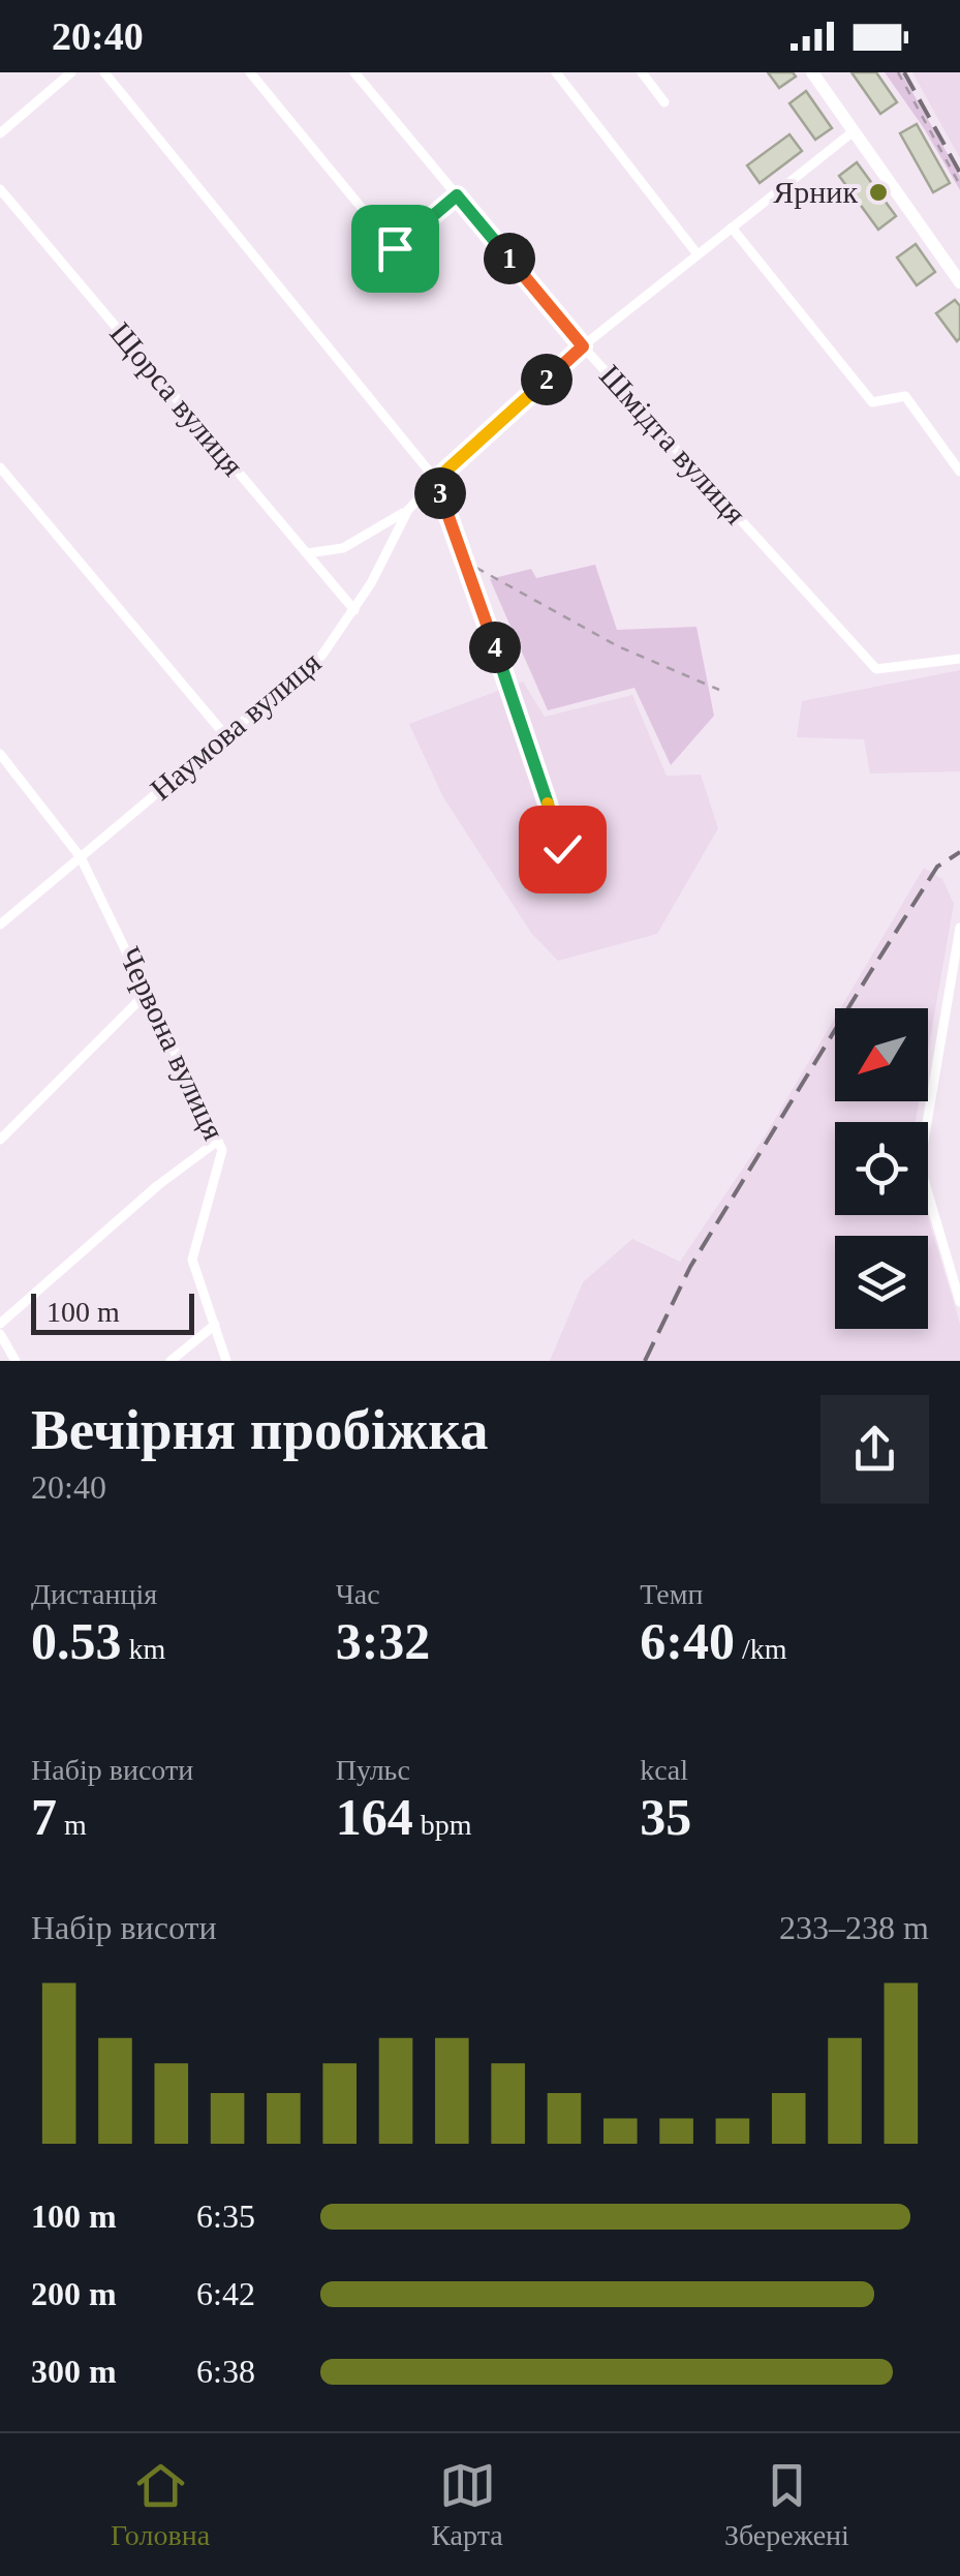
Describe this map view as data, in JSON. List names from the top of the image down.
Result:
{
  "streets": {
    "street": [
      "Щорса вулиця",
      "Шмідта вулиця",
      "Наумова вулиця",
      "Червона вулиця"
    ]
  },
  "crossings": [
    ["Щорса вулиця", "Наумова вулиця"],
    ["Шмідта вулиця", "Наумова вулиця"],
    ["Наумова вулиця", "Червона вулиця"]
  ],
  "places": ["Ярник"],
  "scale_bar": "100 m",
  "north": "bottom left",
  "page": {
    "status": "20:40",
    "pins": [
      "1",
      "2",
      "3",
      "4"
    ],
    "scale": "100 m",
    "heading": ["Вечірня пробіжка", "20:40"],
    "stats": [
      ["Дистанція", "0.53 km"],
      ["Час", "3:32"],
      ["Темп", "6:40 /km"],
      ["Набір висоти", "7 m"],
      ["Пульс", "164 bpm"],
      ["kcal", "35"]
    ],
    "chart": ["Набір висоти", "233–238 m"],
    "list": [
      {
        "name": "100 m",
        "note": "6:35"
      },
      {
        "name": "200 m",
        "note": "6:42"
      },
      {
        "name": "300 m",
        "note": "6:38"
      }
    ],
    "tabs": ["Головна", "Карта", "Збережені"]
  }
}
